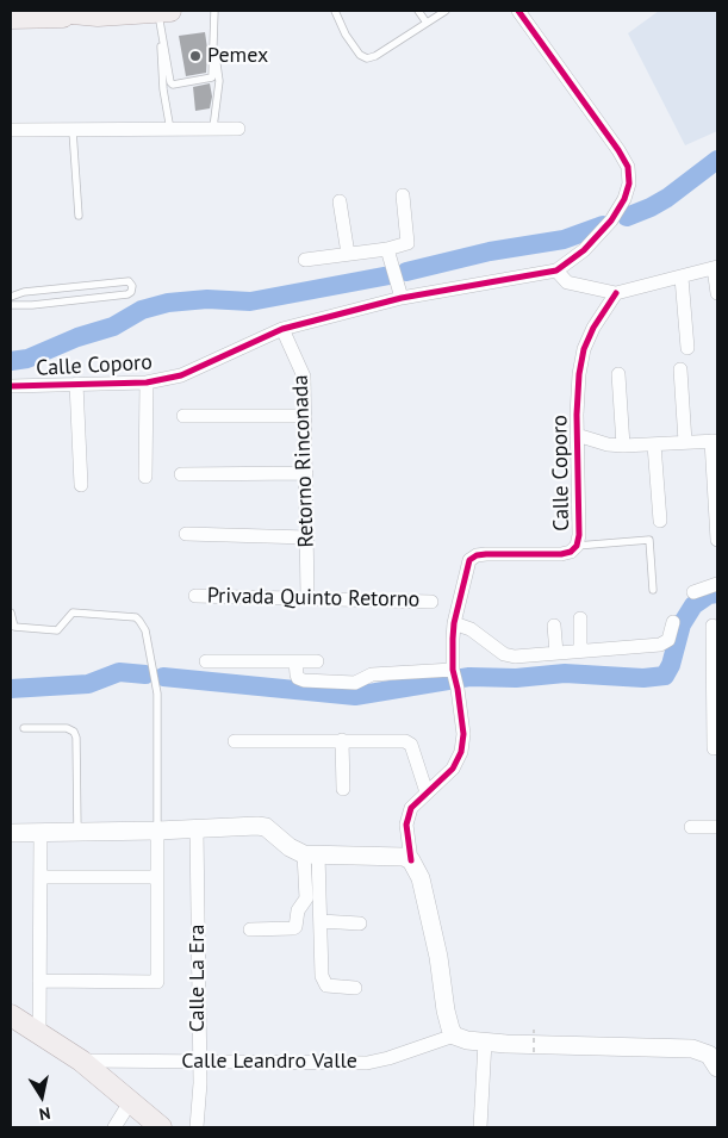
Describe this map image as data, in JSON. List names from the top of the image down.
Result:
{
  "streets": {
    "street": [
      "Calle Coporo",
      "Retorno Rinconada",
      "Privada Quinto Retorno",
      "Calle La Era",
      "Calle Leandro Valle"
    ]
  },
  "crossings": [
    ["Calle Coporo", "Retorno Rinconada"],
    ["Retorno Rinconada", "Privada Quinto Retorno"],
    ["Calle La Era", "Calle Leandro Valle"]
  ],
  "places": ["Pemex"],
  "north": "bottom"
}
